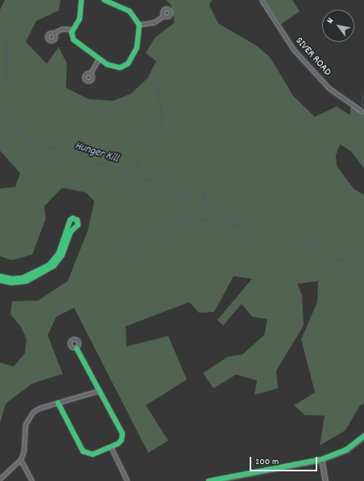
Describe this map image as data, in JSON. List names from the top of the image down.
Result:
{
  "streets": {
    "street": ["SIVER ROAD"]
  },
  "water": ["Hunger Kill"],
  "scale_bar": "200 m",
  "north": "top left"
}
